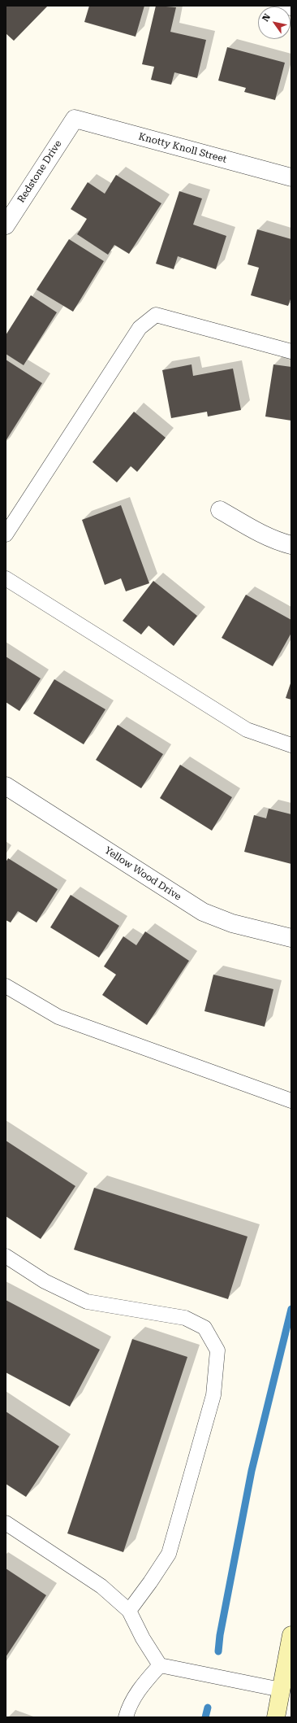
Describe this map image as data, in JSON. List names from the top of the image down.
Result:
{
  "streets": {
    "street": ["Knotty Knoll Street", "Redstone Drive", "Yellow Wood Drive"]
  },
  "crossings": [
    ["Knotty Knoll Street", "Redstone Drive"]
  ],
  "north": "top left"
}
